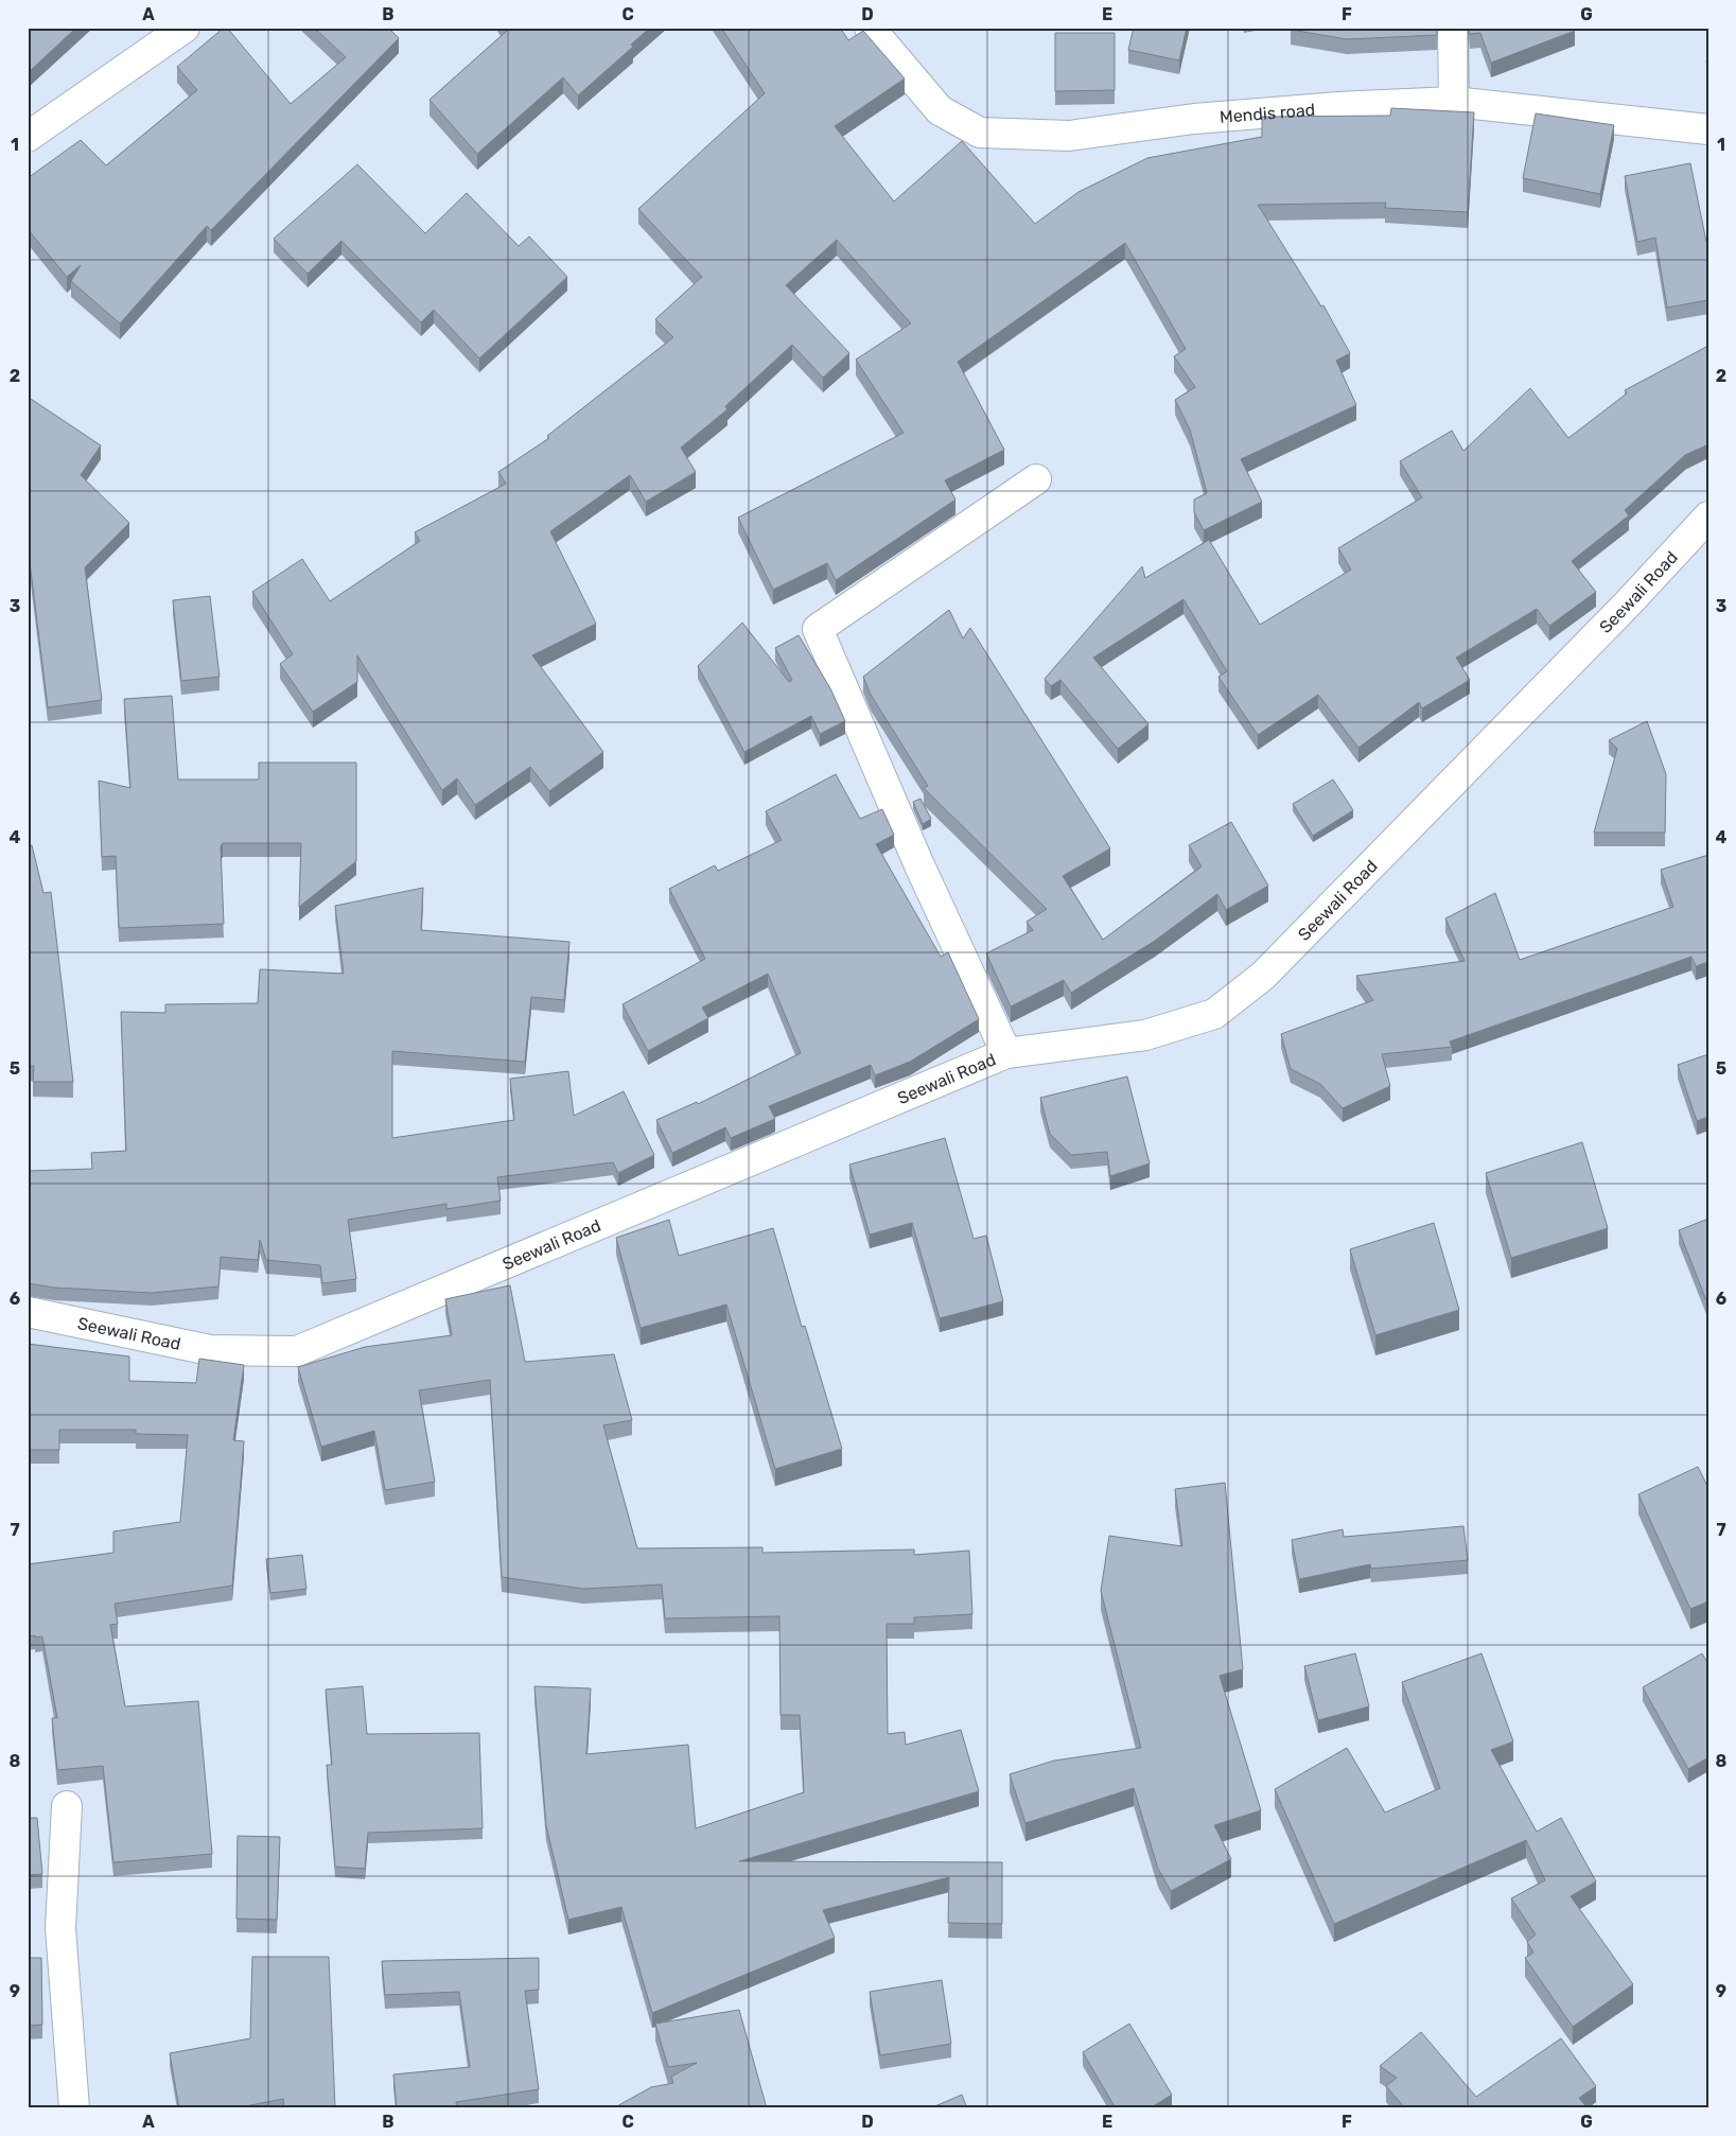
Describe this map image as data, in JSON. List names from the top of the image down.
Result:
{
  "streets": {
    "street": ["Mendis road", "Seewali Road"]
  },
  "grid": {
    "columns": [
      "A",
      "B",
      "C",
      "D",
      "E",
      "F",
      "G"
    ],
    "rows": [
      "1",
      "2",
      "3",
      "4",
      "5",
      "6",
      "7",
      "8",
      "9"
    ]
  }
}
